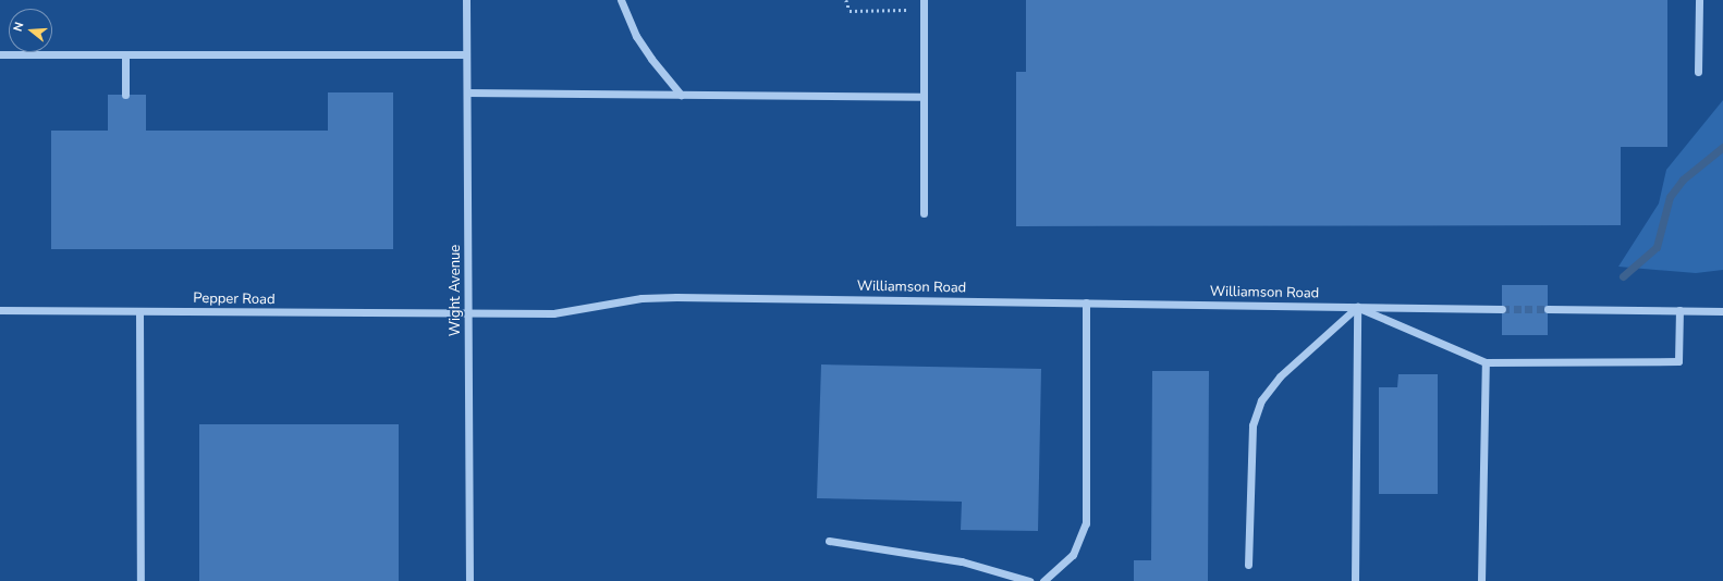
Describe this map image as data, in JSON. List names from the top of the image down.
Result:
{
  "streets": {
    "street": ["Williamson Road", "Wight Avenue", "Pepper Road"]
  },
  "crossings": [
    ["Williamson Road", "Wight Avenue"],
    ["Williamson Road", "Pepper Road"],
    ["Wight Avenue", "Pepper Road"]
  ],
  "north": "left"
}
